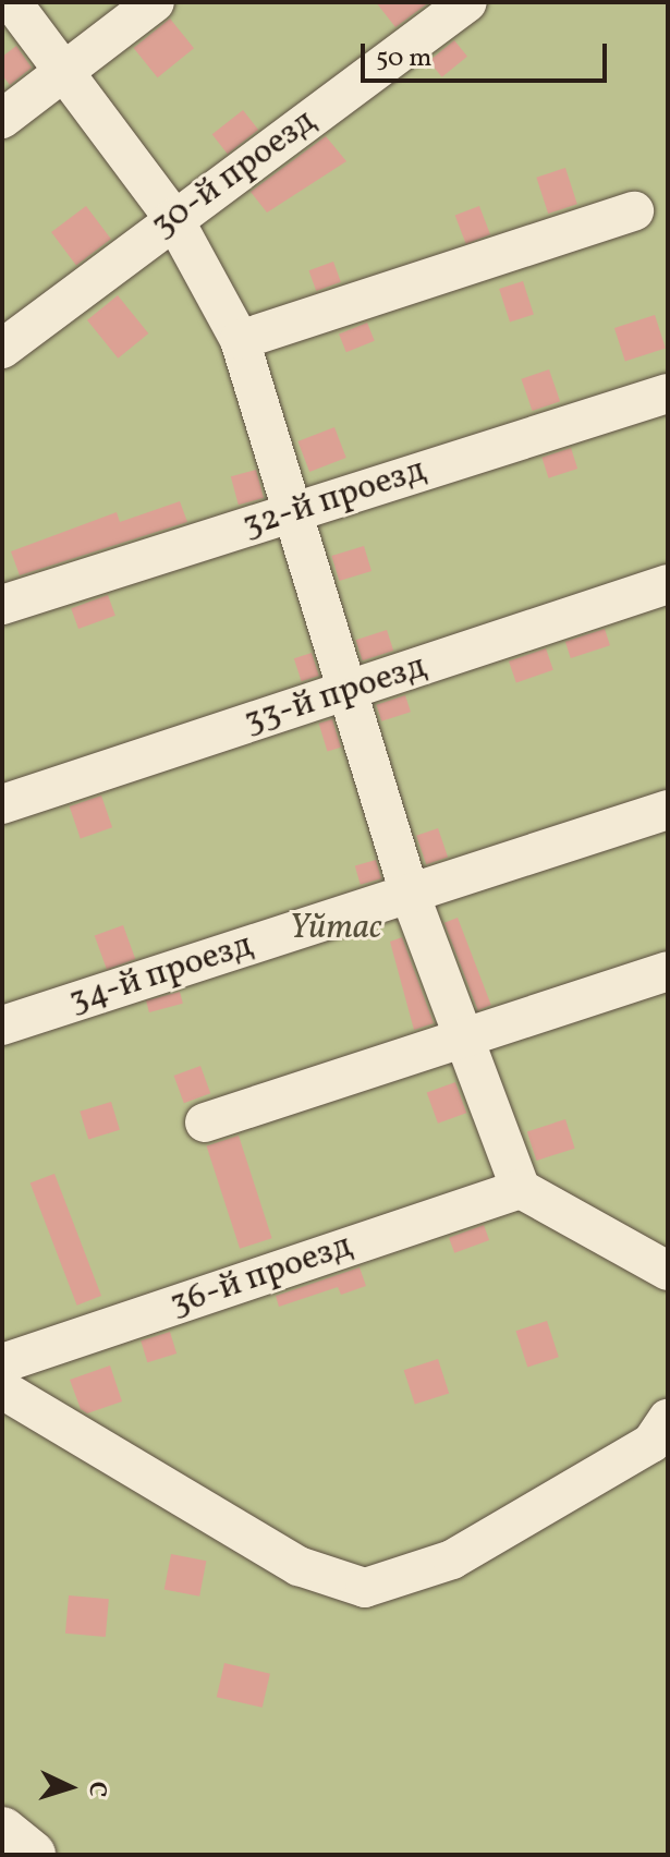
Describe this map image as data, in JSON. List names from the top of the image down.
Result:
{
  "streets": {
    "street": [
      "30-й проезд",
      "32-й проезд",
      "33-й проезд",
      "34-й проезд",
      "36-й проезд"
    ]
  },
  "parks": ["Үйтас"],
  "scale_bar": "50 m",
  "north": "right"
}
